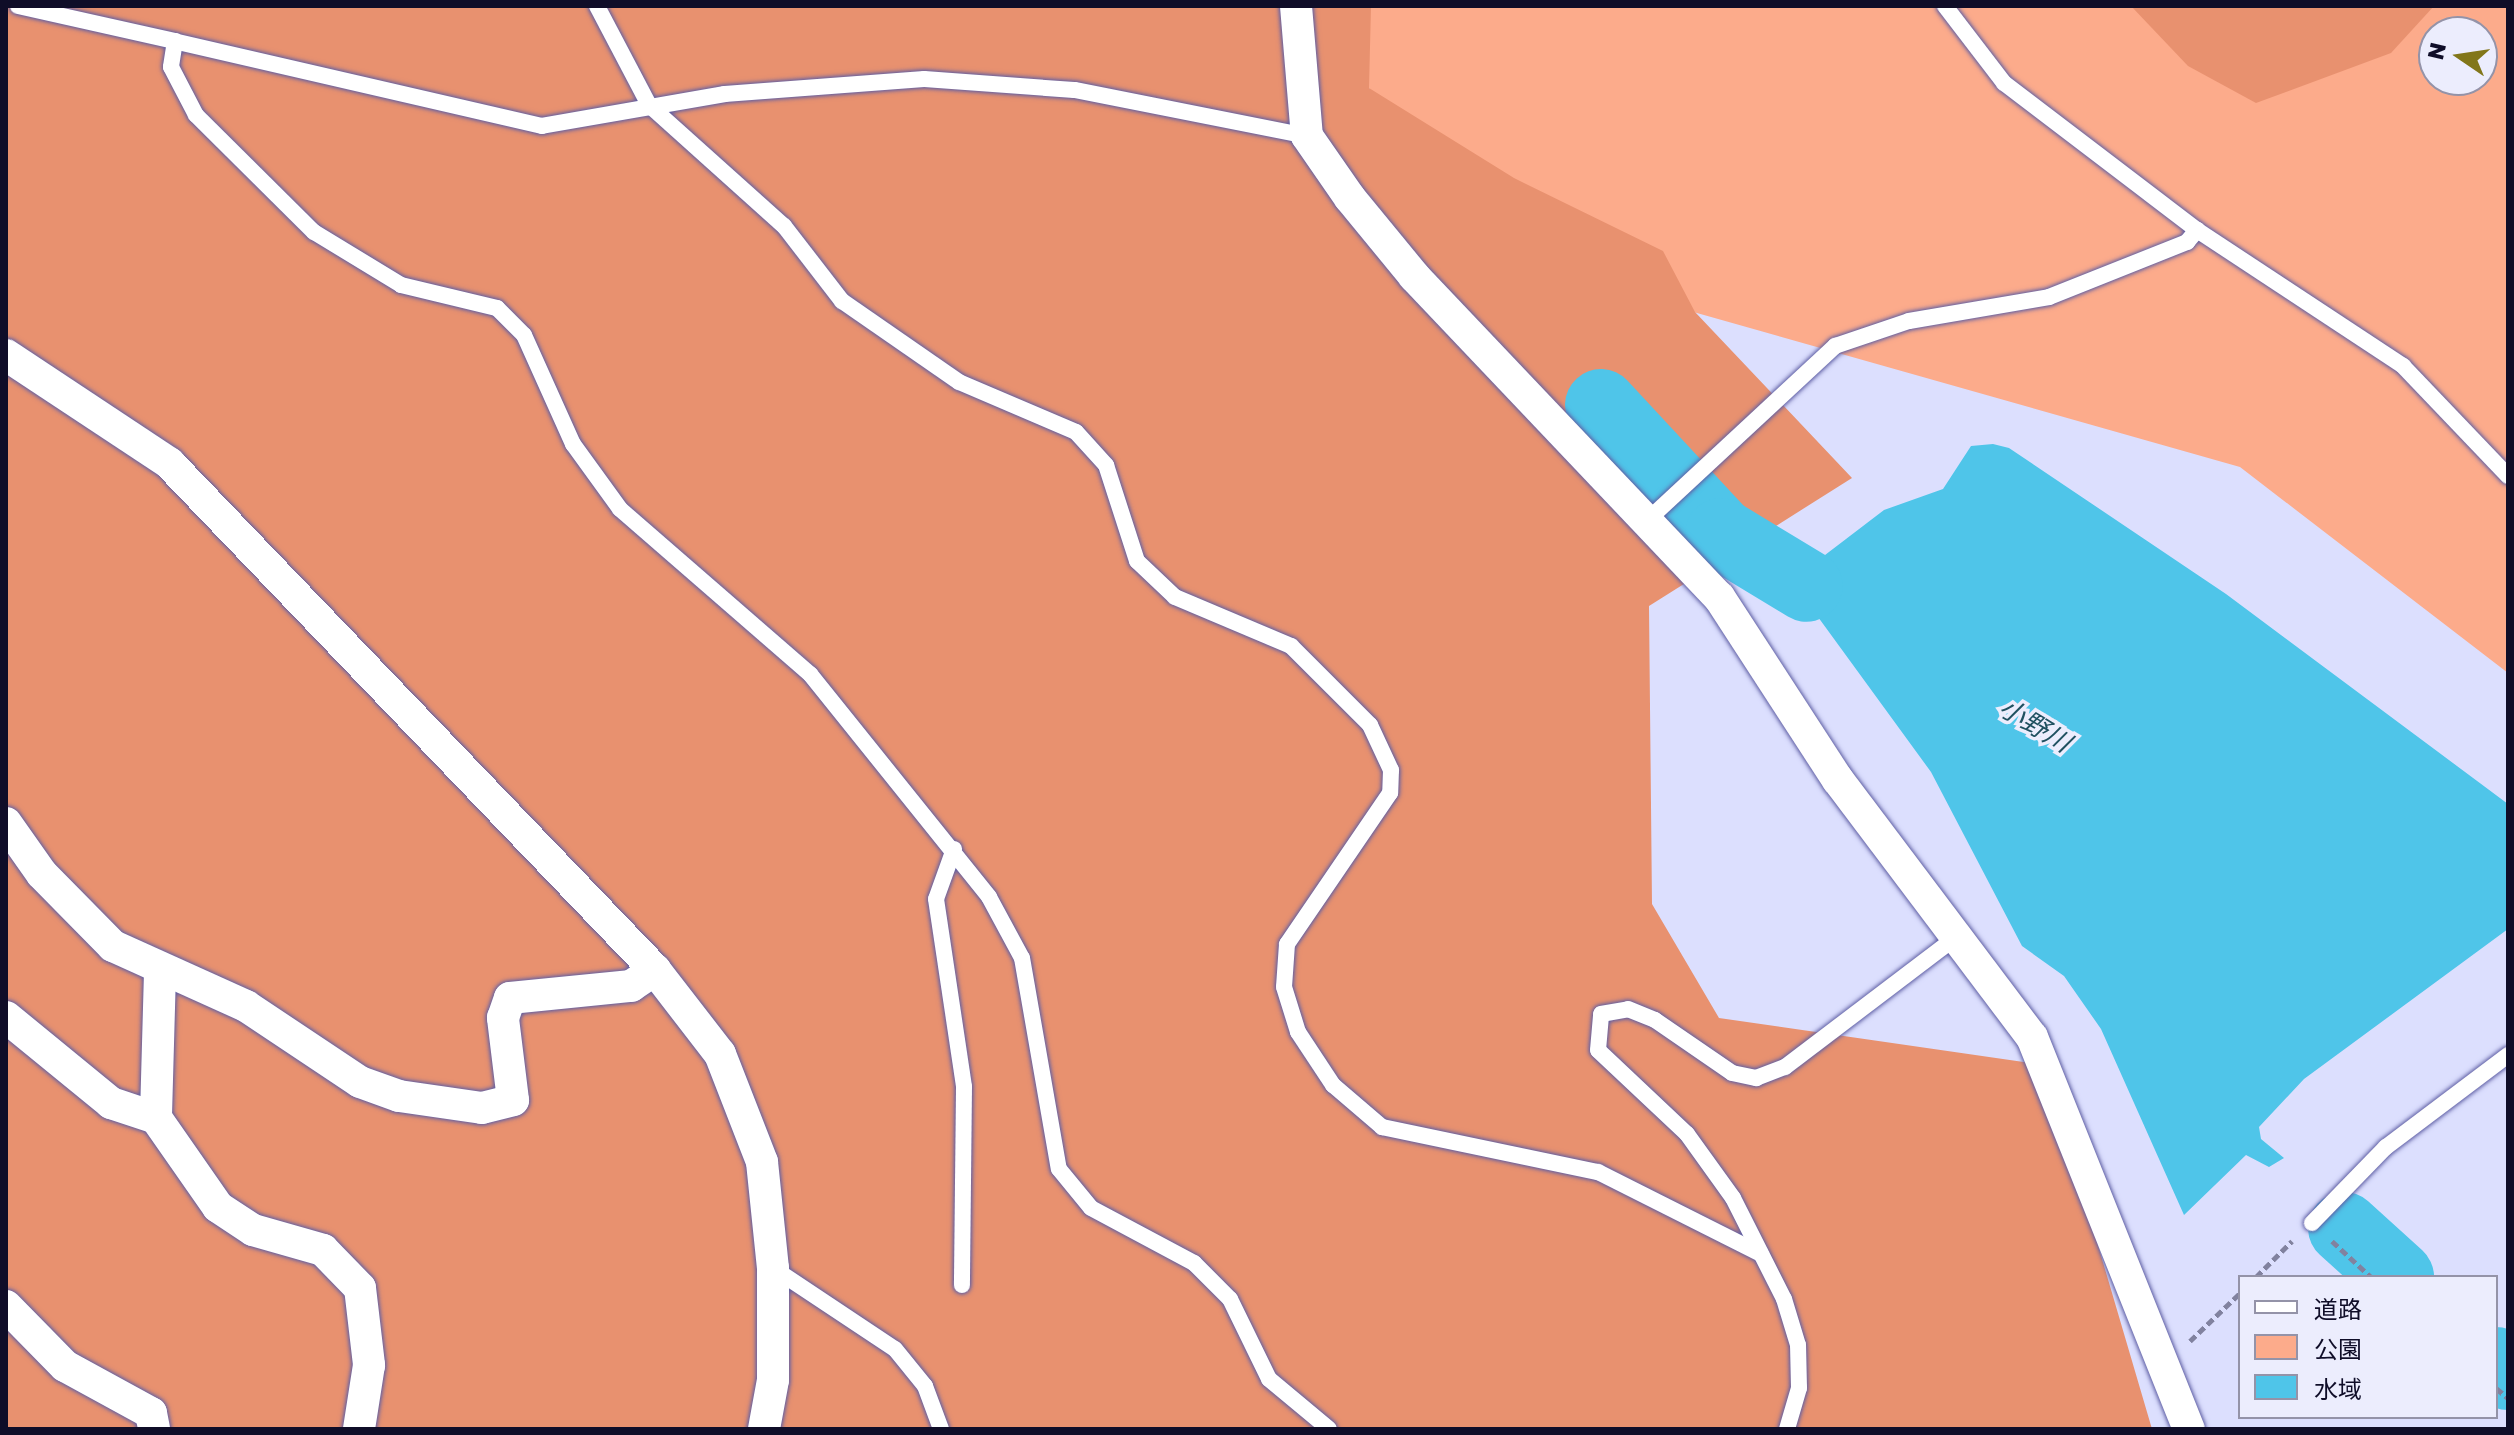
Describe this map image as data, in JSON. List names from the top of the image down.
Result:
{
  "water": ["小野川"],
  "legend": ["道路", "公園", "水域"],
  "north": "left"
}
